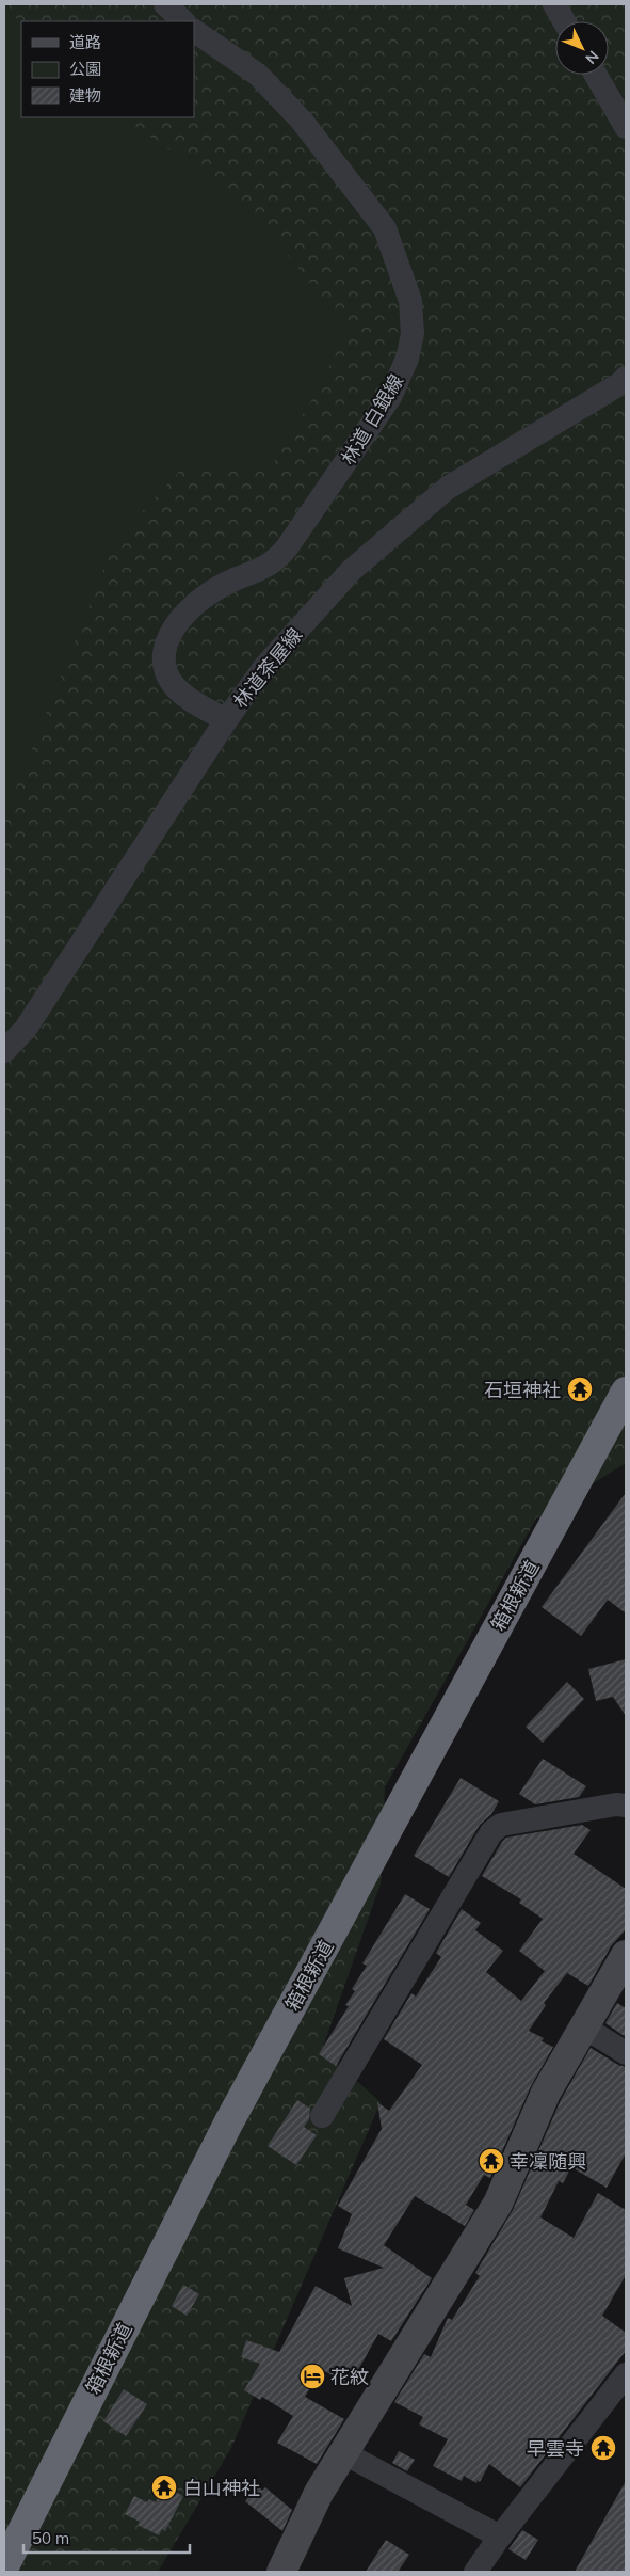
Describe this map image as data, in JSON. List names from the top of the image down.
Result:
{
  "streets": {
    "highway": ["箱根新道"],
    "street": ["林道 白銀線", "林道茶屋線"]
  },
  "crossings": [
    ["林道 白銀線", "林道茶屋線"]
  ],
  "places": {
    "temple": [
      "石垣神社",
      "幸凜随興",
      "早雲寺",
      "白山神社"
    ],
    "hotel": ["花紋"]
  },
  "legend": ["道路", "公園", "建物"],
  "scale_bar": "50 m",
  "north": "bottom right"
}
